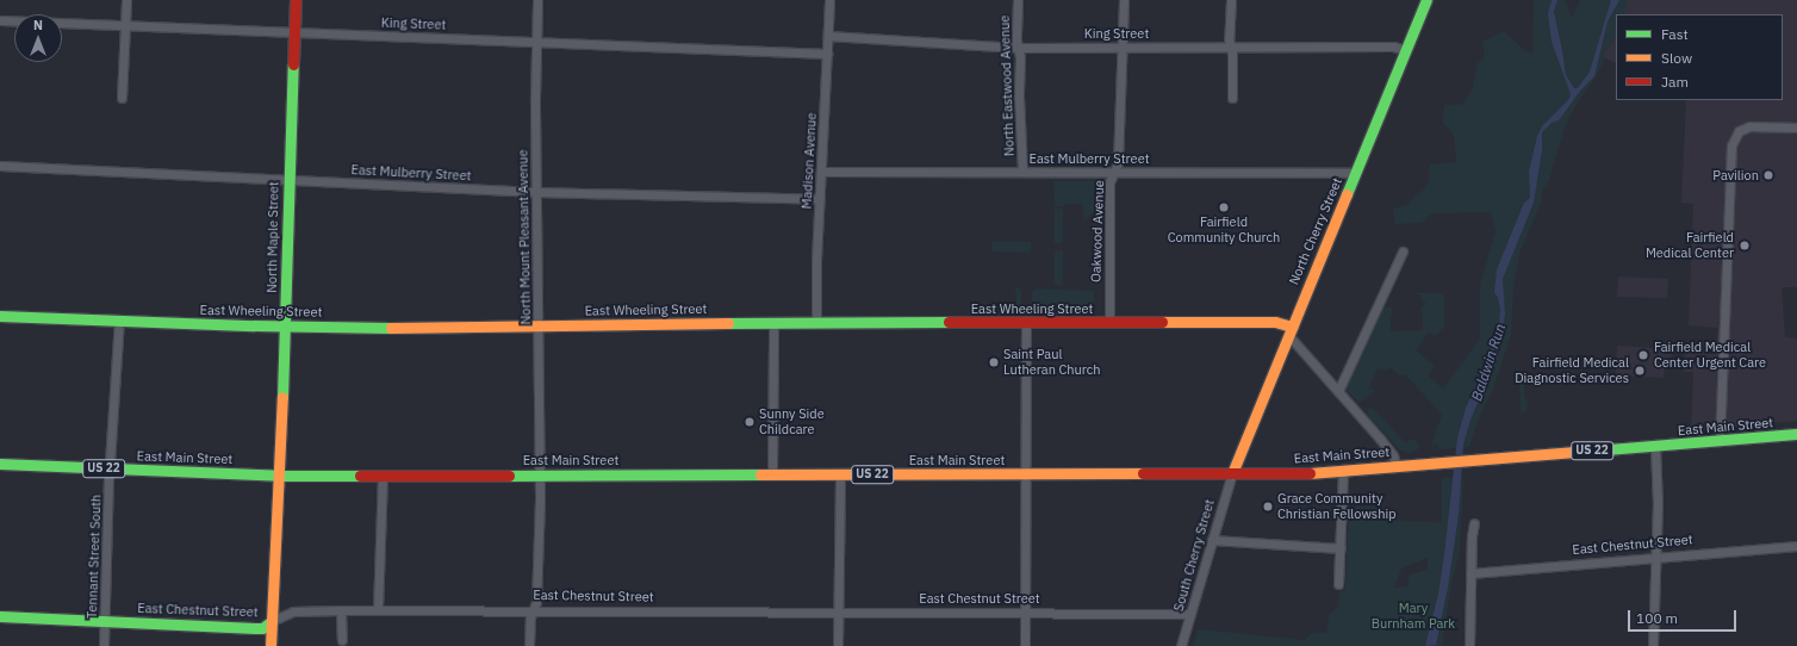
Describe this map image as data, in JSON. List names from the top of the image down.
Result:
{
  "streets": {
    "main road": [
      "North Cherry Street",
      "North Maple Street",
      "East Wheeling Street",
      "East Main Street",
      "US 22",
      "East Chestnut Street"
    ],
    "street": [
      "King Street",
      "North Eastwood Avenue",
      "East Mulberry Street",
      "Madison Avenue",
      "Oakwood Avenue",
      "North Mount Pleasant Avenue",
      "South Cherry Street",
      "Tennant Street South"
    ]
  },
  "crossings": [
    ["King Street", "North Eastwood Avenue"],
    ["King Street", "Madison Avenue"],
    ["King Street", "Oakwood Avenue"],
    ["King Street", "North Cherry Street"],
    ["King Street", "North Maple Street"],
    ["King Street", "North Mount Pleasant Avenue"],
    ["North Eastwood Avenue", "East Mulberry Street"],
    ["East Mulberry Street", "Madison Avenue"],
    ["East Mulberry Street", "Oakwood Avenue"],
    ["East Mulberry Street", "North Cherry Street"],
    ["East Mulberry Street", "North Maple Street"],
    ["East Mulberry Street", "North Mount Pleasant Avenue"],
    ["Madison Avenue", "East Wheeling Street"],
    ["Oakwood Avenue", "East Wheeling Street"],
    ["North Cherry Street", "East Wheeling Street"],
    ["North Cherry Street", "East Main Street"],
    ["North Cherry Street", "South Cherry Street"],
    ["North Maple Street", "East Wheeling Street"],
    ["North Maple Street", "East Main Street"],
    ["North Maple Street", "East Chestnut Street"],
    ["North Mount Pleasant Avenue", "East Wheeling Street"],
    ["North Mount Pleasant Avenue", "East Main Street"],
    ["North Mount Pleasant Avenue", "East Chestnut Street"],
    ["East Wheeling Street", "Tennant Street South"],
    ["East Main Street", "South Cherry Street"],
    ["East Main Street", "Tennant Street South"],
    ["East Chestnut Street", "South Cherry Street"],
    ["East Chestnut Street", "Tennant Street South"]
  ],
  "water": ["Baldwin Run"],
  "parks": ["Mary Burnham Park"],
  "places": [
    "Pavilion",
    "Fairfield Community Church",
    "Fairfield Medical Center",
    "Fairfield Medical Center Urgent Care",
    "Saint Paul Lutheran Church",
    "Fairfield Medical Diagnostic Services",
    "Sunny Side Childcare",
    "Grace Community Christian Fellowship"
  ],
  "legend": ["Fast", "Slow", "Jam"],
  "scale_bar": "100 m",
  "north": "top"
}
